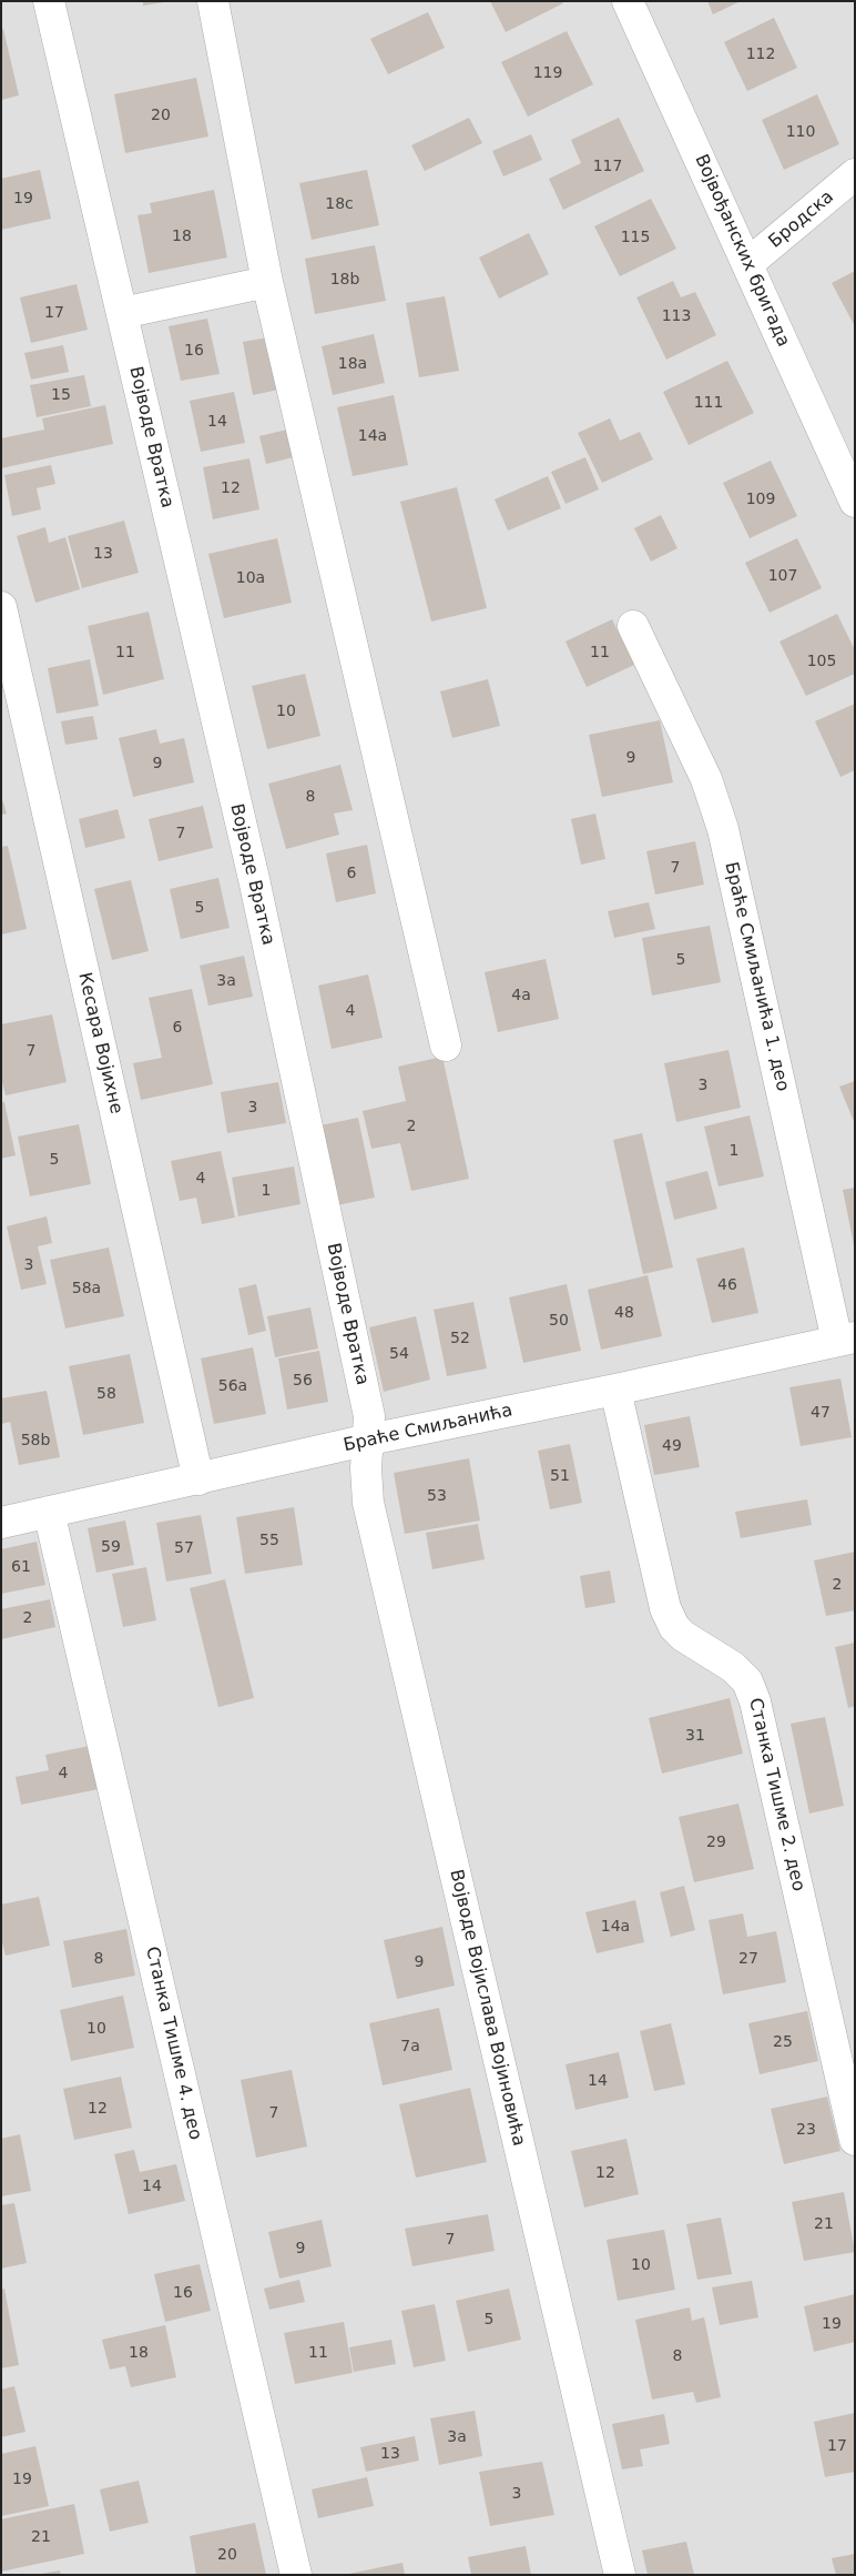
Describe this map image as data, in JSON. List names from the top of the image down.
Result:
{
  "streets": {
    "street": [
      "Бродска",
      "Војвођанских бригада",
      "Војводе Вратка",
      "Браће Смиљанића 1. део",
      "Кесара Војихне",
      "Браће Смиљанића",
      "Станка Тишме 2. део",
      "Војводе Војислава Војиновића",
      "Станка Тишме 4. део"
    ]
  },
  "crossings": [
    ["Бродска", "Војвођанских бригада"],
    ["Војводе Вратка", "Браће Смиљанића"],
    ["Војводе Вратка", "Војводе Војислава Војиновића"],
    ["Браће Смиљанића 1. део", "Браће Смиљанића"],
    ["Кесара Војихне", "Браће Смиљанића"],
    ["Браће Смиљанића", "Станка Тишме 2. део"],
    ["Браће Смиљанића", "Војводе Војислава Војиновића"],
    ["Браће Смиљанића", "Станка Тишме 4. део"]
  ],
  "house_numbers": [
    "112",
    "119",
    "20",
    "110",
    "117",
    "19",
    "18c",
    "18",
    "115",
    "18b",
    "17",
    "113",
    "16",
    "18a",
    "15",
    "111",
    "14",
    "14a",
    "12",
    "109",
    "13",
    "107",
    "10a",
    "11",
    "11",
    "105",
    "10",
    "9",
    "9",
    "8",
    "7",
    "7",
    "6",
    "5",
    "5",
    "3a",
    "4a",
    "4",
    "6",
    "7",
    "3",
    "3",
    "2",
    "1",
    "5",
    "4",
    "1",
    "3",
    "46",
    "58a",
    "48",
    "50",
    "52",
    "54",
    "56",
    "56a",
    "58",
    "47",
    "58b",
    "49",
    "51",
    "53",
    "55",
    "59",
    "57",
    "61",
    "2",
    "2",
    "31",
    "4",
    "29",
    "14a",
    "8",
    "27",
    "9",
    "10",
    "25",
    "7a",
    "14",
    "12",
    "7",
    "23",
    "12",
    "14",
    "21",
    "7",
    "9",
    "10",
    "16",
    "5",
    "19",
    "18",
    "11",
    "8",
    "3a",
    "17",
    "13",
    "19",
    "3",
    "21",
    "20"
  ]
}
